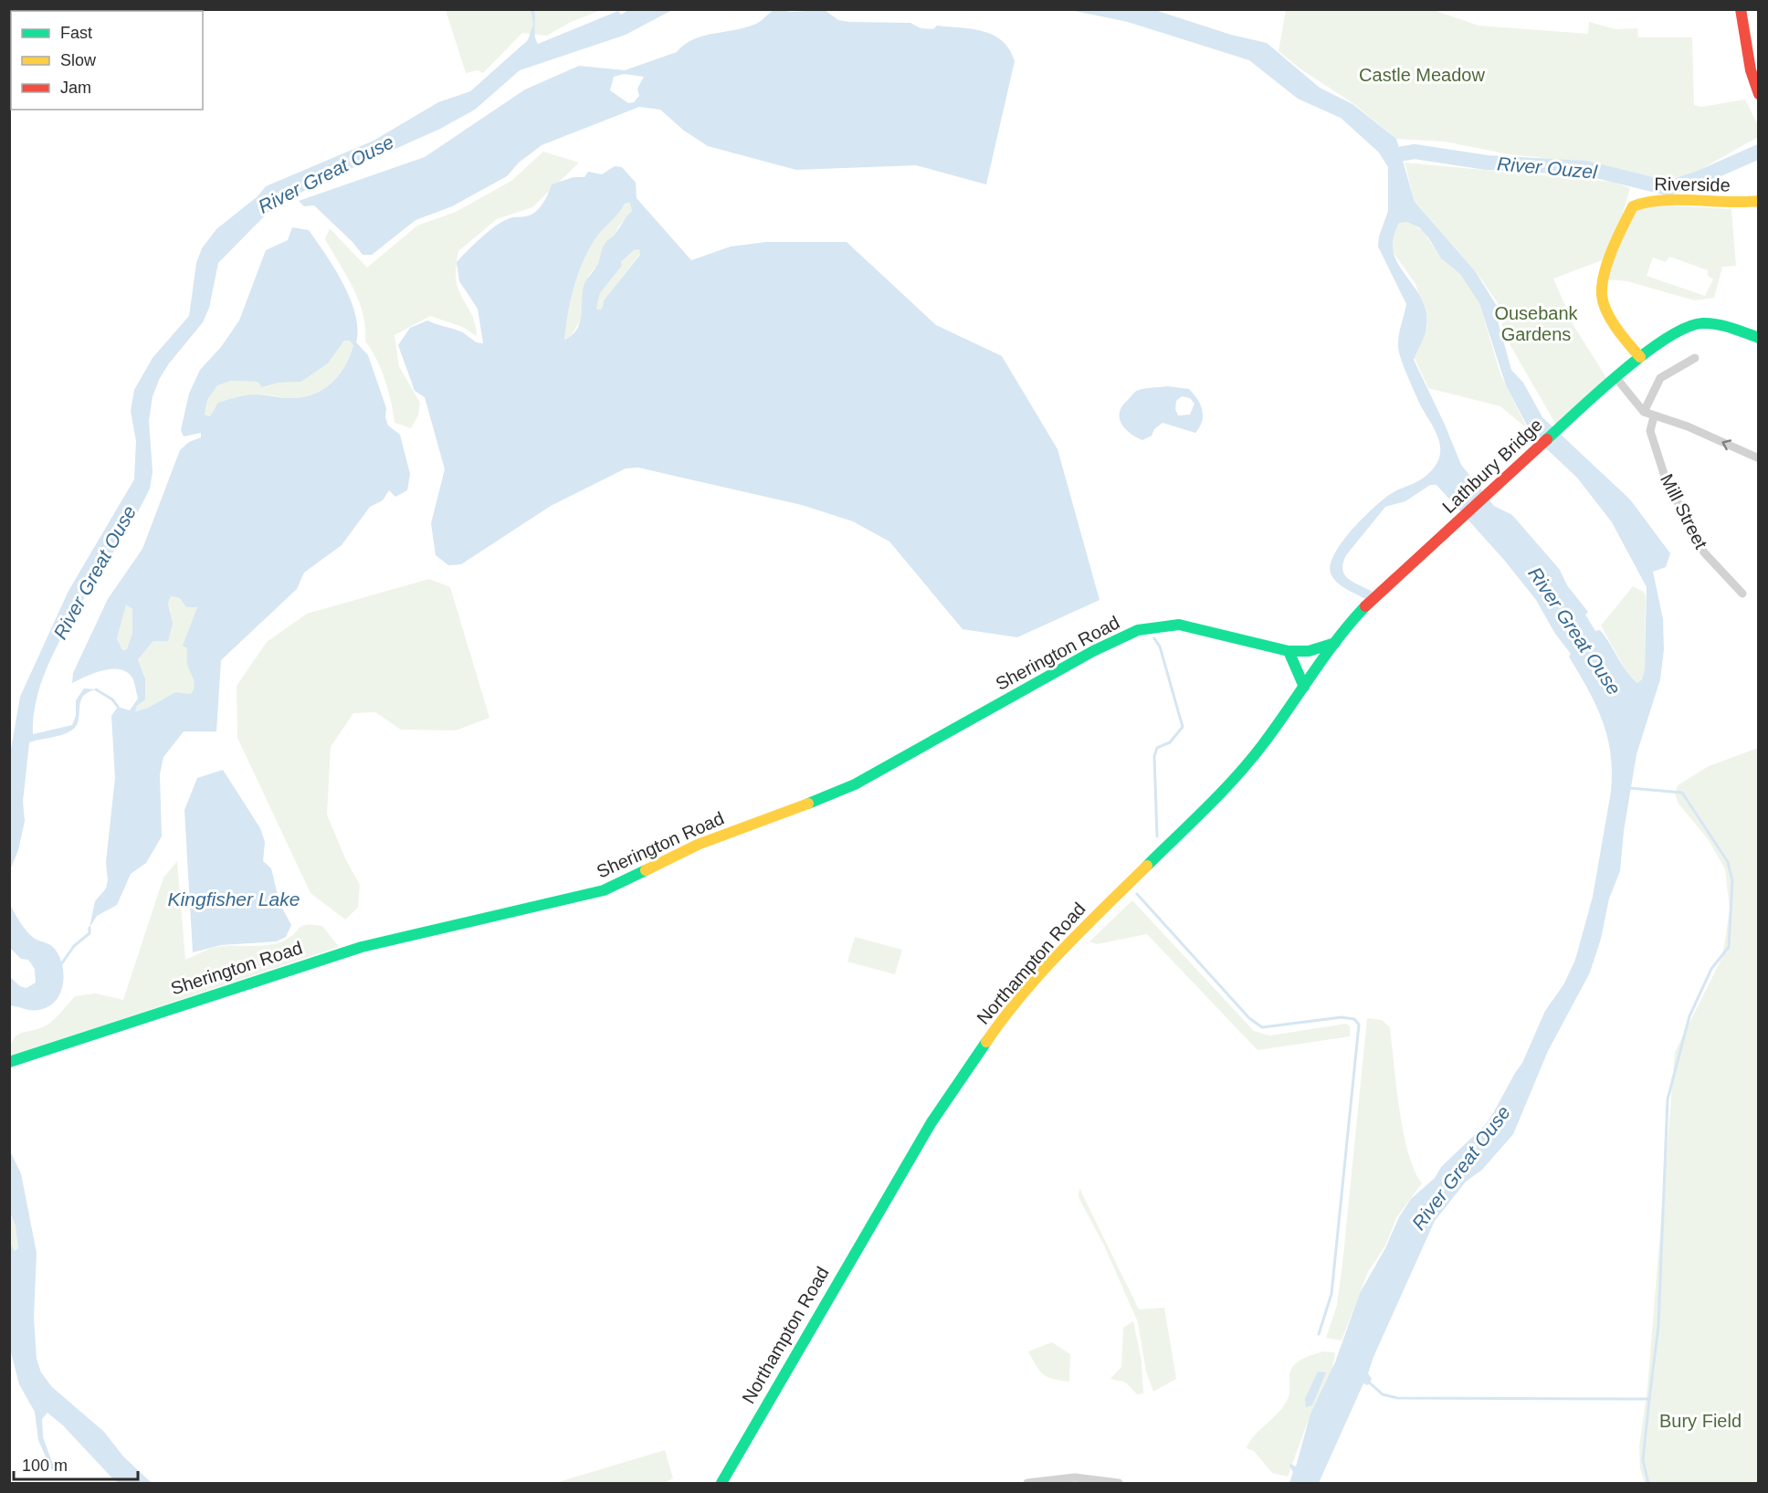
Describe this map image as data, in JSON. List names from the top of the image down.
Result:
{
  "streets": {
    "street": [
      "Riverside",
      "Lathbury Bridge",
      "Mill Street",
      "Sherington Road",
      "Northampton Road"
    ]
  },
  "crossings": [
    ["Riverside", "Lathbury Bridge"],
    ["Lathbury Bridge", "Northampton Road"],
    ["Sherington Road", "Northampton Road"]
  ],
  "water": ["River Ouzel", "River Great Ouse", "Kingfisher Lake"],
  "parks": ["Castle Meadow", "Ousebank Gardens", "Bury Field"],
  "legend": ["Fast", "Slow", "Jam"],
  "scale_bar": "100 m"
}
